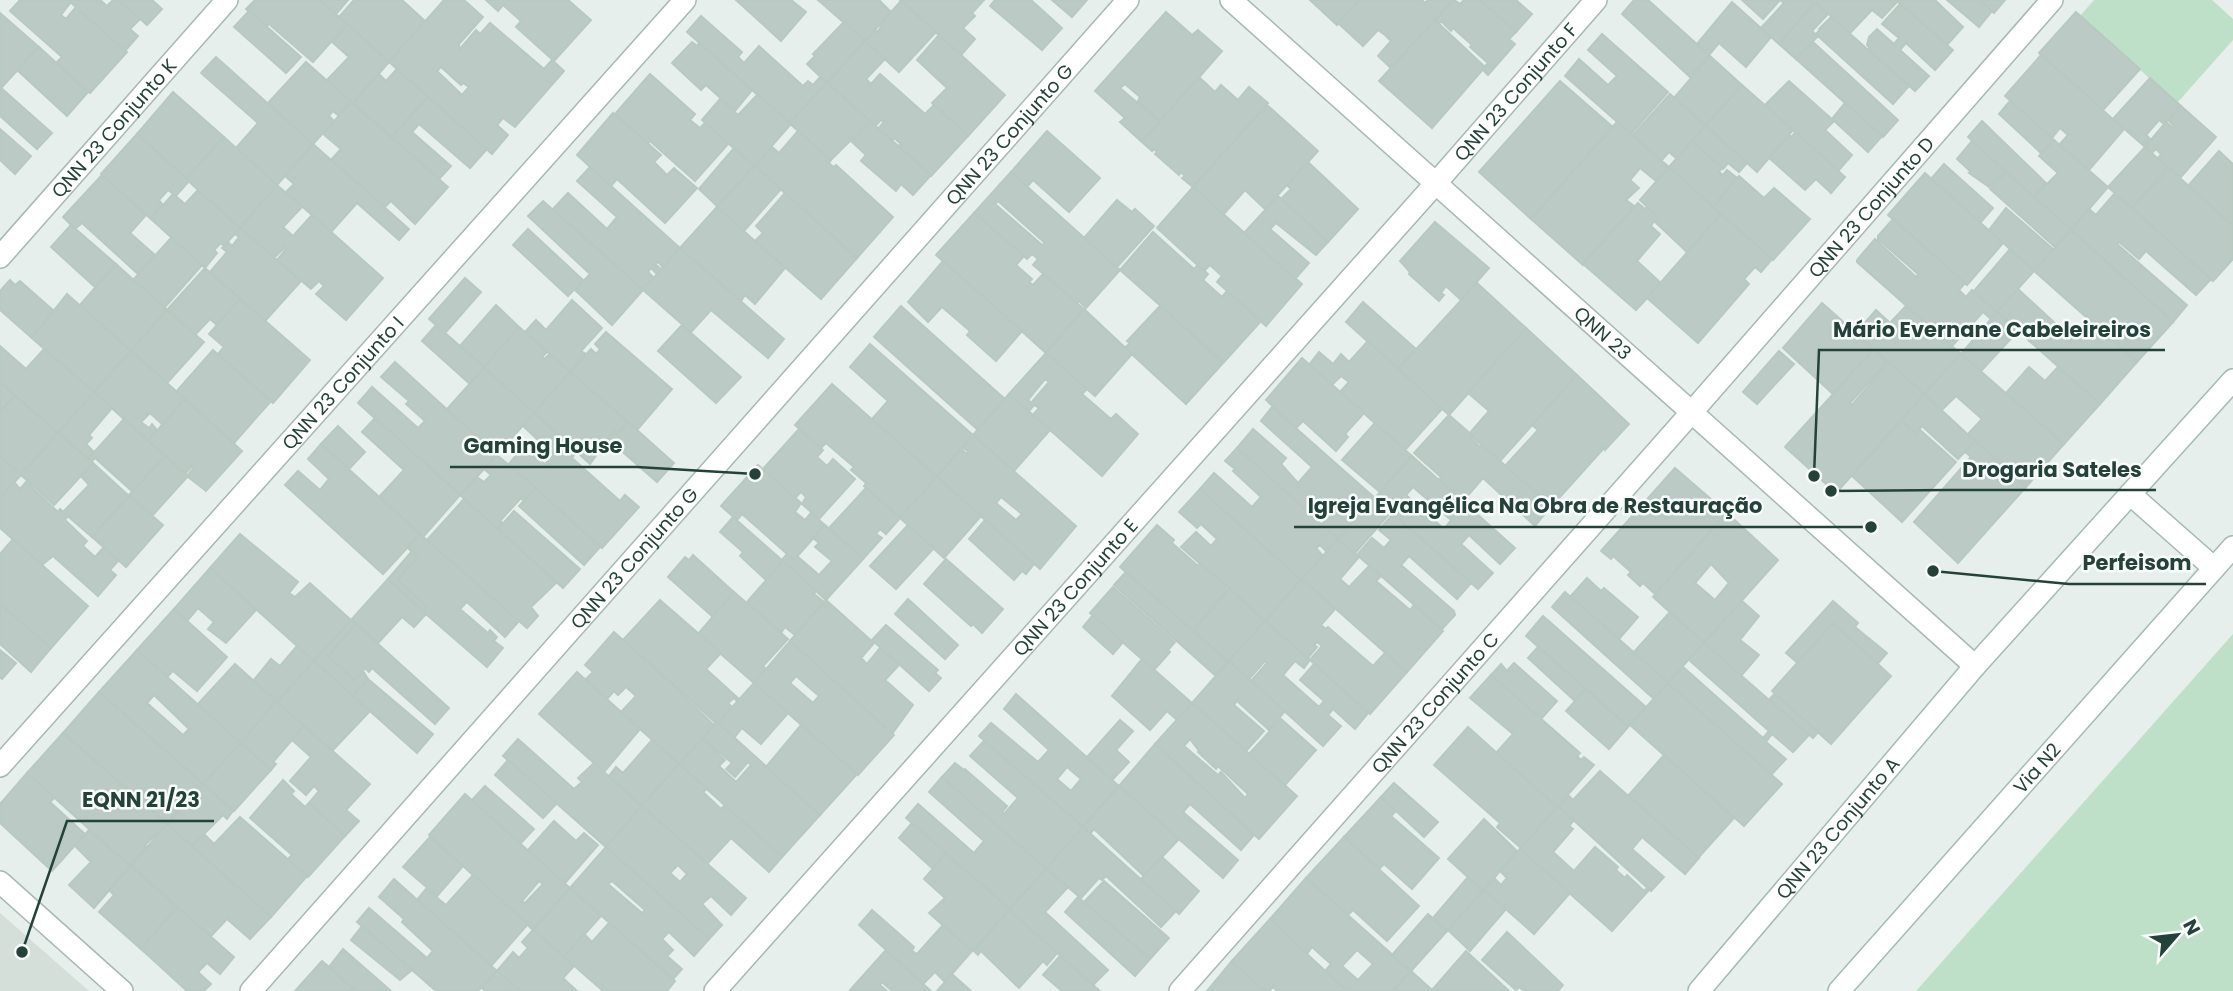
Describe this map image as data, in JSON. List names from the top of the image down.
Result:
{
  "streets": {
    "street": [
      "QNN 23 Conjunto F",
      "QNN 23 Conjunto K",
      "QNN 23 Conjunto G",
      "QNN 23 Conjunto D",
      "QNN 23",
      "QNN 23 Conjunto I",
      "QNN 23 Conjunto E",
      "QNN 23 Conjunto C",
      "Via N2",
      "QNN 23 Conjunto A"
    ]
  },
  "crossings": [
    ["QNN 23 Conjunto F", "QNN 23"],
    ["QNN 23 Conjunto F", "QNN 23 Conjunto E"],
    ["QNN 23 Conjunto D", "QNN 23"],
    ["QNN 23 Conjunto D", "QNN 23 Conjunto C"],
    ["QNN 23", "QNN 23 Conjunto E"],
    ["QNN 23", "QNN 23 Conjunto C"],
    ["QNN 23", "QNN 23 Conjunto A"]
  ],
  "places": [
    "Gaming House",
    "Mário Evernane Cabeleireiros",
    "Drogaria Sateles",
    "Igreja Evangélica Na Obra de Restauração",
    "Perfeisom",
    "EQNN 21/23"
  ],
  "north": "top right"
}
